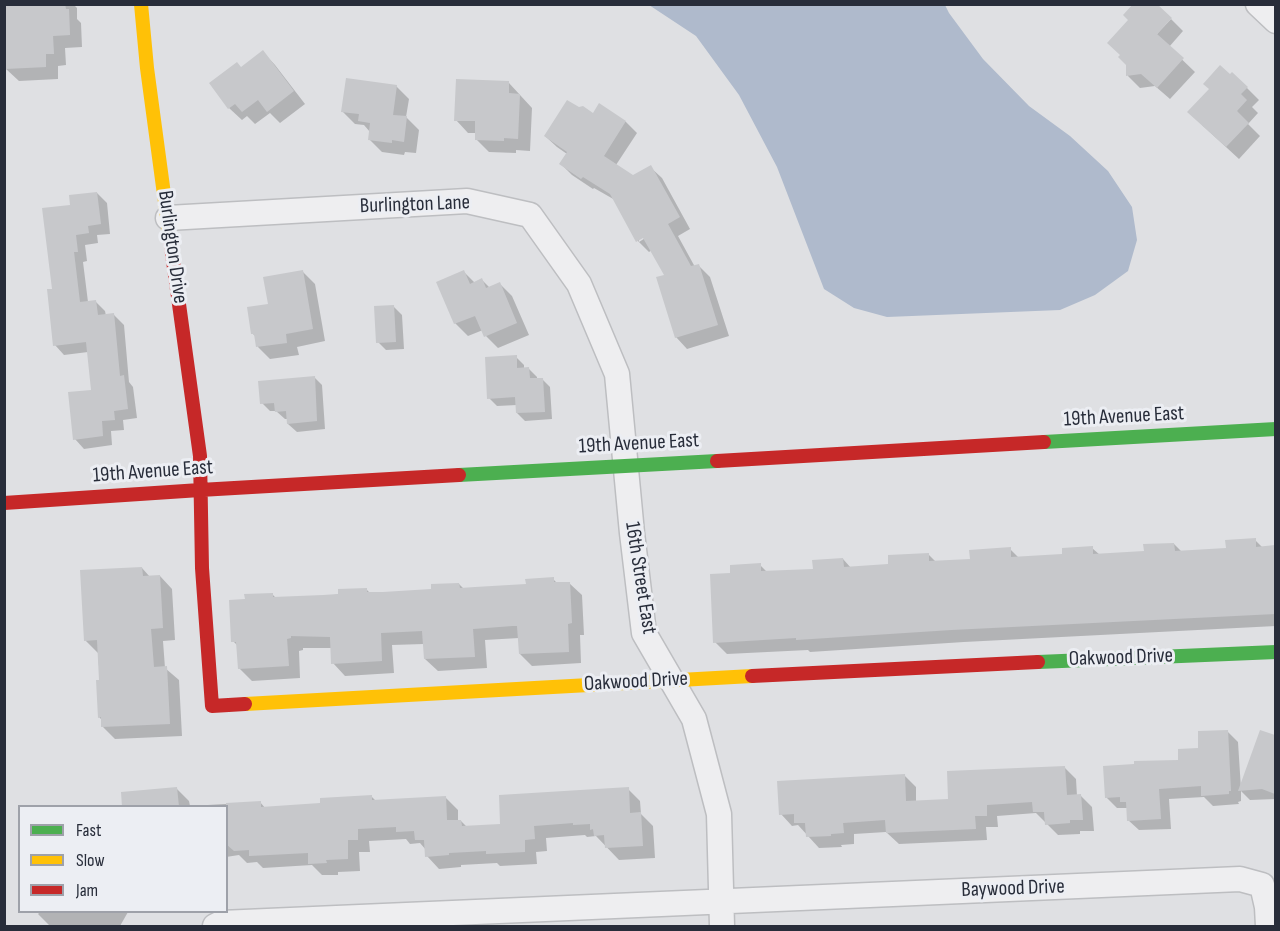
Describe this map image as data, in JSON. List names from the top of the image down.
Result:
{
  "streets": {
    "street": [
      "Burlington Lane",
      "Burlington Drive",
      "19th Avenue East",
      "16th Street East",
      "Oakwood Drive",
      "Baywood Drive"
    ]
  },
  "crossings": [
    ["Burlington Lane", "Burlington Drive"],
    ["Burlington Lane", "19th Avenue East"],
    ["Burlington Lane", "16th Street East"],
    ["Burlington Drive", "19th Avenue East"],
    ["Burlington Drive", "Oakwood Drive"],
    ["19th Avenue East", "16th Street East"],
    ["19th Avenue East", "Oakwood Drive"],
    ["16th Street East", "Oakwood Drive"],
    ["16th Street East", "Baywood Drive"]
  ],
  "legend": ["Fast", "Slow", "Jam"]
}
